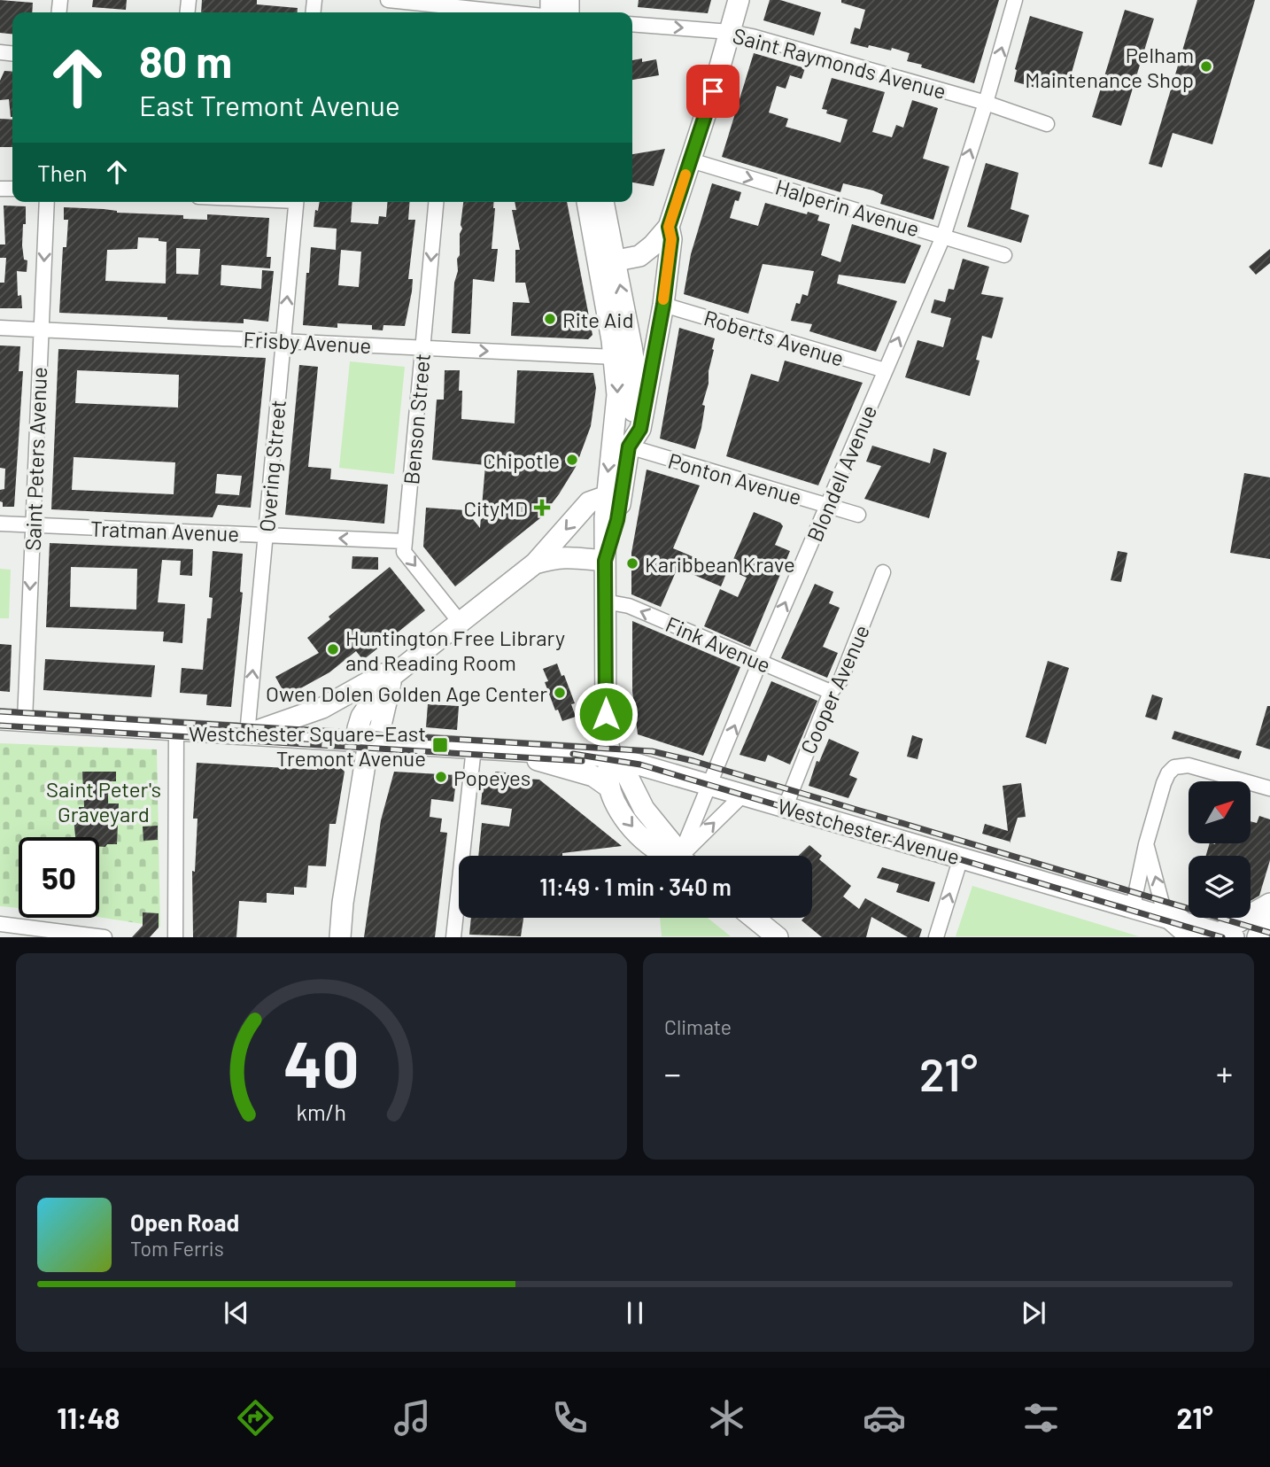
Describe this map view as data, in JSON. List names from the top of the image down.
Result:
{
  "streets": {
    "main road": ["Westchester Avenue"],
    "street": [
      "Saint Raymonds Avenue",
      "Halperin Avenue",
      "Roberts Avenue",
      "Frisby Avenue",
      "Benson Street",
      "Saint Peters Avenue",
      "Overing Street",
      "Blondell Avenue",
      "Ponton Avenue",
      "Tratman Avenue",
      "Fink Avenue",
      "Cooper Avenue"
    ]
  },
  "crossings": [
    ["Saint Raymonds Avenue", "Blondell Avenue"],
    ["Halperin Avenue", "Blondell Avenue"],
    ["Roberts Avenue", "Blondell Avenue"],
    ["Frisby Avenue", "Benson Street"],
    ["Frisby Avenue", "Saint Peters Avenue"],
    ["Frisby Avenue", "Overing Street"],
    ["Benson Street", "Tratman Avenue"],
    ["Saint Peters Avenue", "Tratman Avenue"],
    ["Saint Peters Avenue", "Westchester Avenue"],
    ["Overing Street", "Tratman Avenue"],
    ["Overing Street", "Westchester Avenue"],
    ["Blondell Avenue", "Ponton Avenue"],
    ["Blondell Avenue", "Fink Avenue"],
    ["Blondell Avenue", "Westchester Avenue"],
    ["Fink Avenue", "Cooper Avenue"],
    ["Cooper Avenue", "Westchester Avenue"]
  ],
  "one_way": [
    "Halperin Avenue",
    "Benson Street",
    "Saint Peters Avenue",
    "Overing Street",
    "Blondell Avenue",
    "Fink Avenue"
  ],
  "parks": ["Saint Peter's Graveyard"],
  "places": {
    "other": [
      "Pelham Maintenance Shop",
      "Rite Aid",
      "Chipotle",
      "Karibbean Krave",
      "Huntington Free Library and Reading Room",
      "Owen Dolen Golden Age Center",
      "Popeyes"
    ],
    "health": ["CityMD"],
    "transit": ["Westchester Square–East Tremont Avenue"]
  },
  "north": "top right",
  "page": {
    "turn": ["80 m", "East Tremont Avenue"],
    "then": "Then",
    "limit": "50",
    "trip": "11:49 · 1 min · 340 m",
    "tile": "Climate",
    "heat": ["−", "21°", "+"],
    "song": ["Open Road", "Tom Ferris"],
    "tabs": ["11:48", "21°"],
    "gauge": ["40", "km/h"]
  }
}
